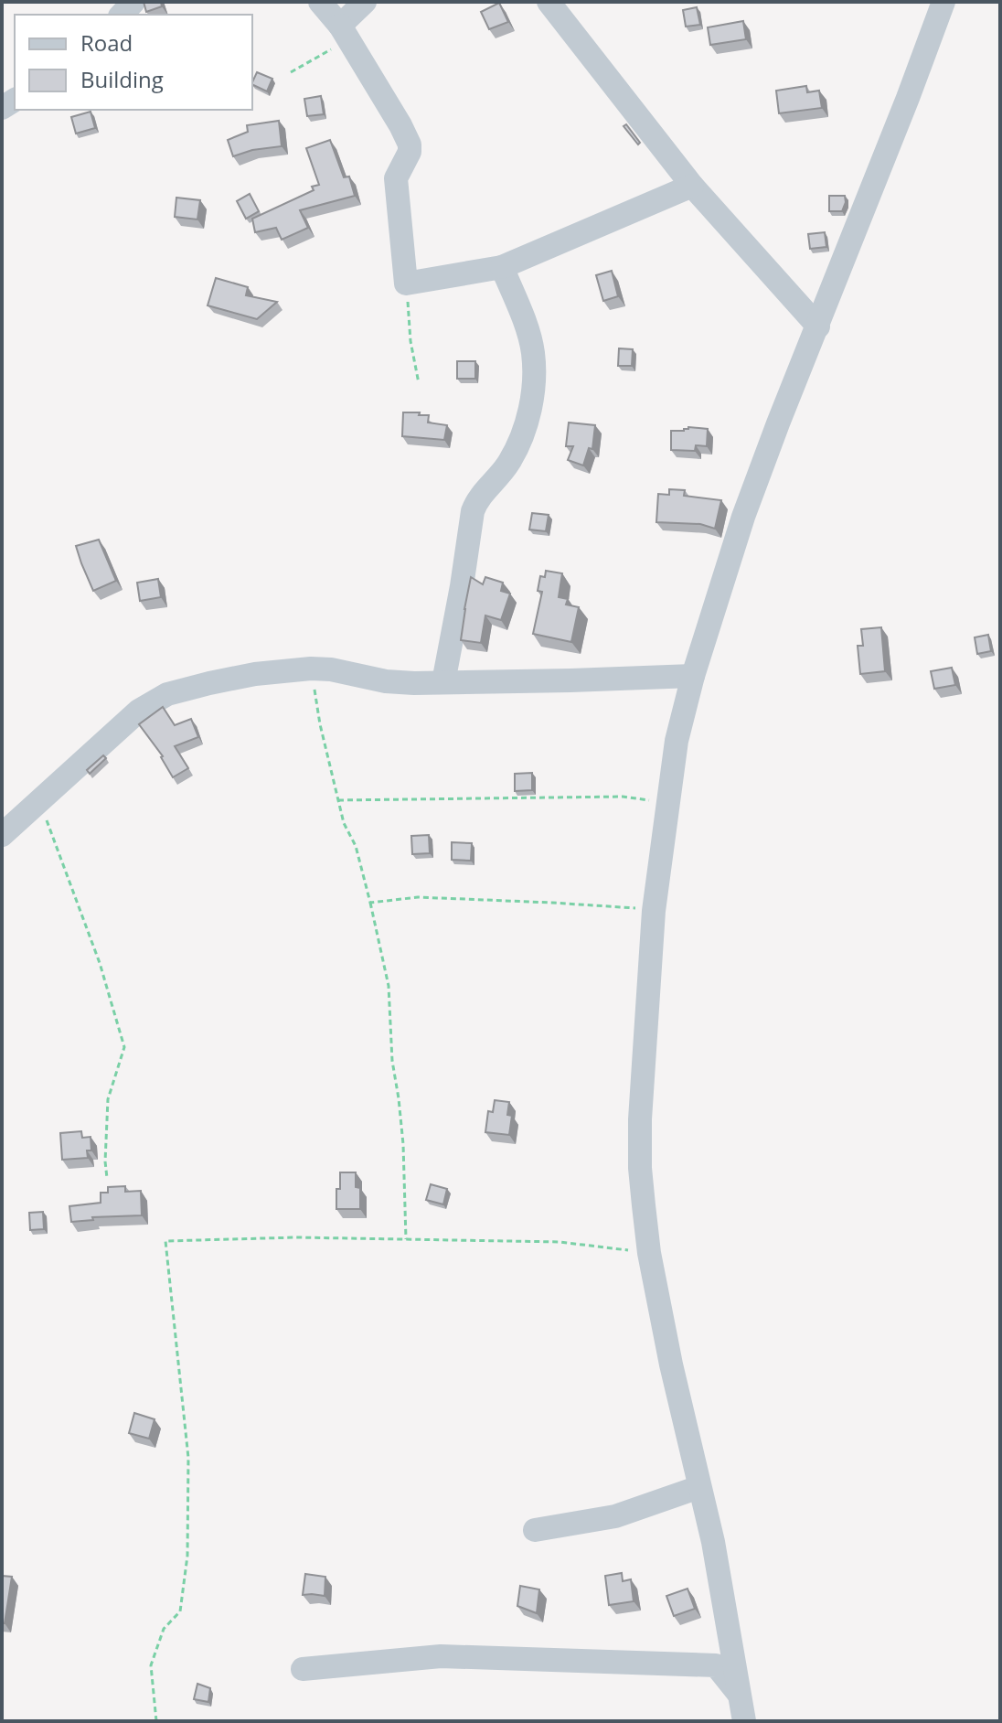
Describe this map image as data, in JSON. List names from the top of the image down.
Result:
{
  "legend": ["Road", "Building"]
}
